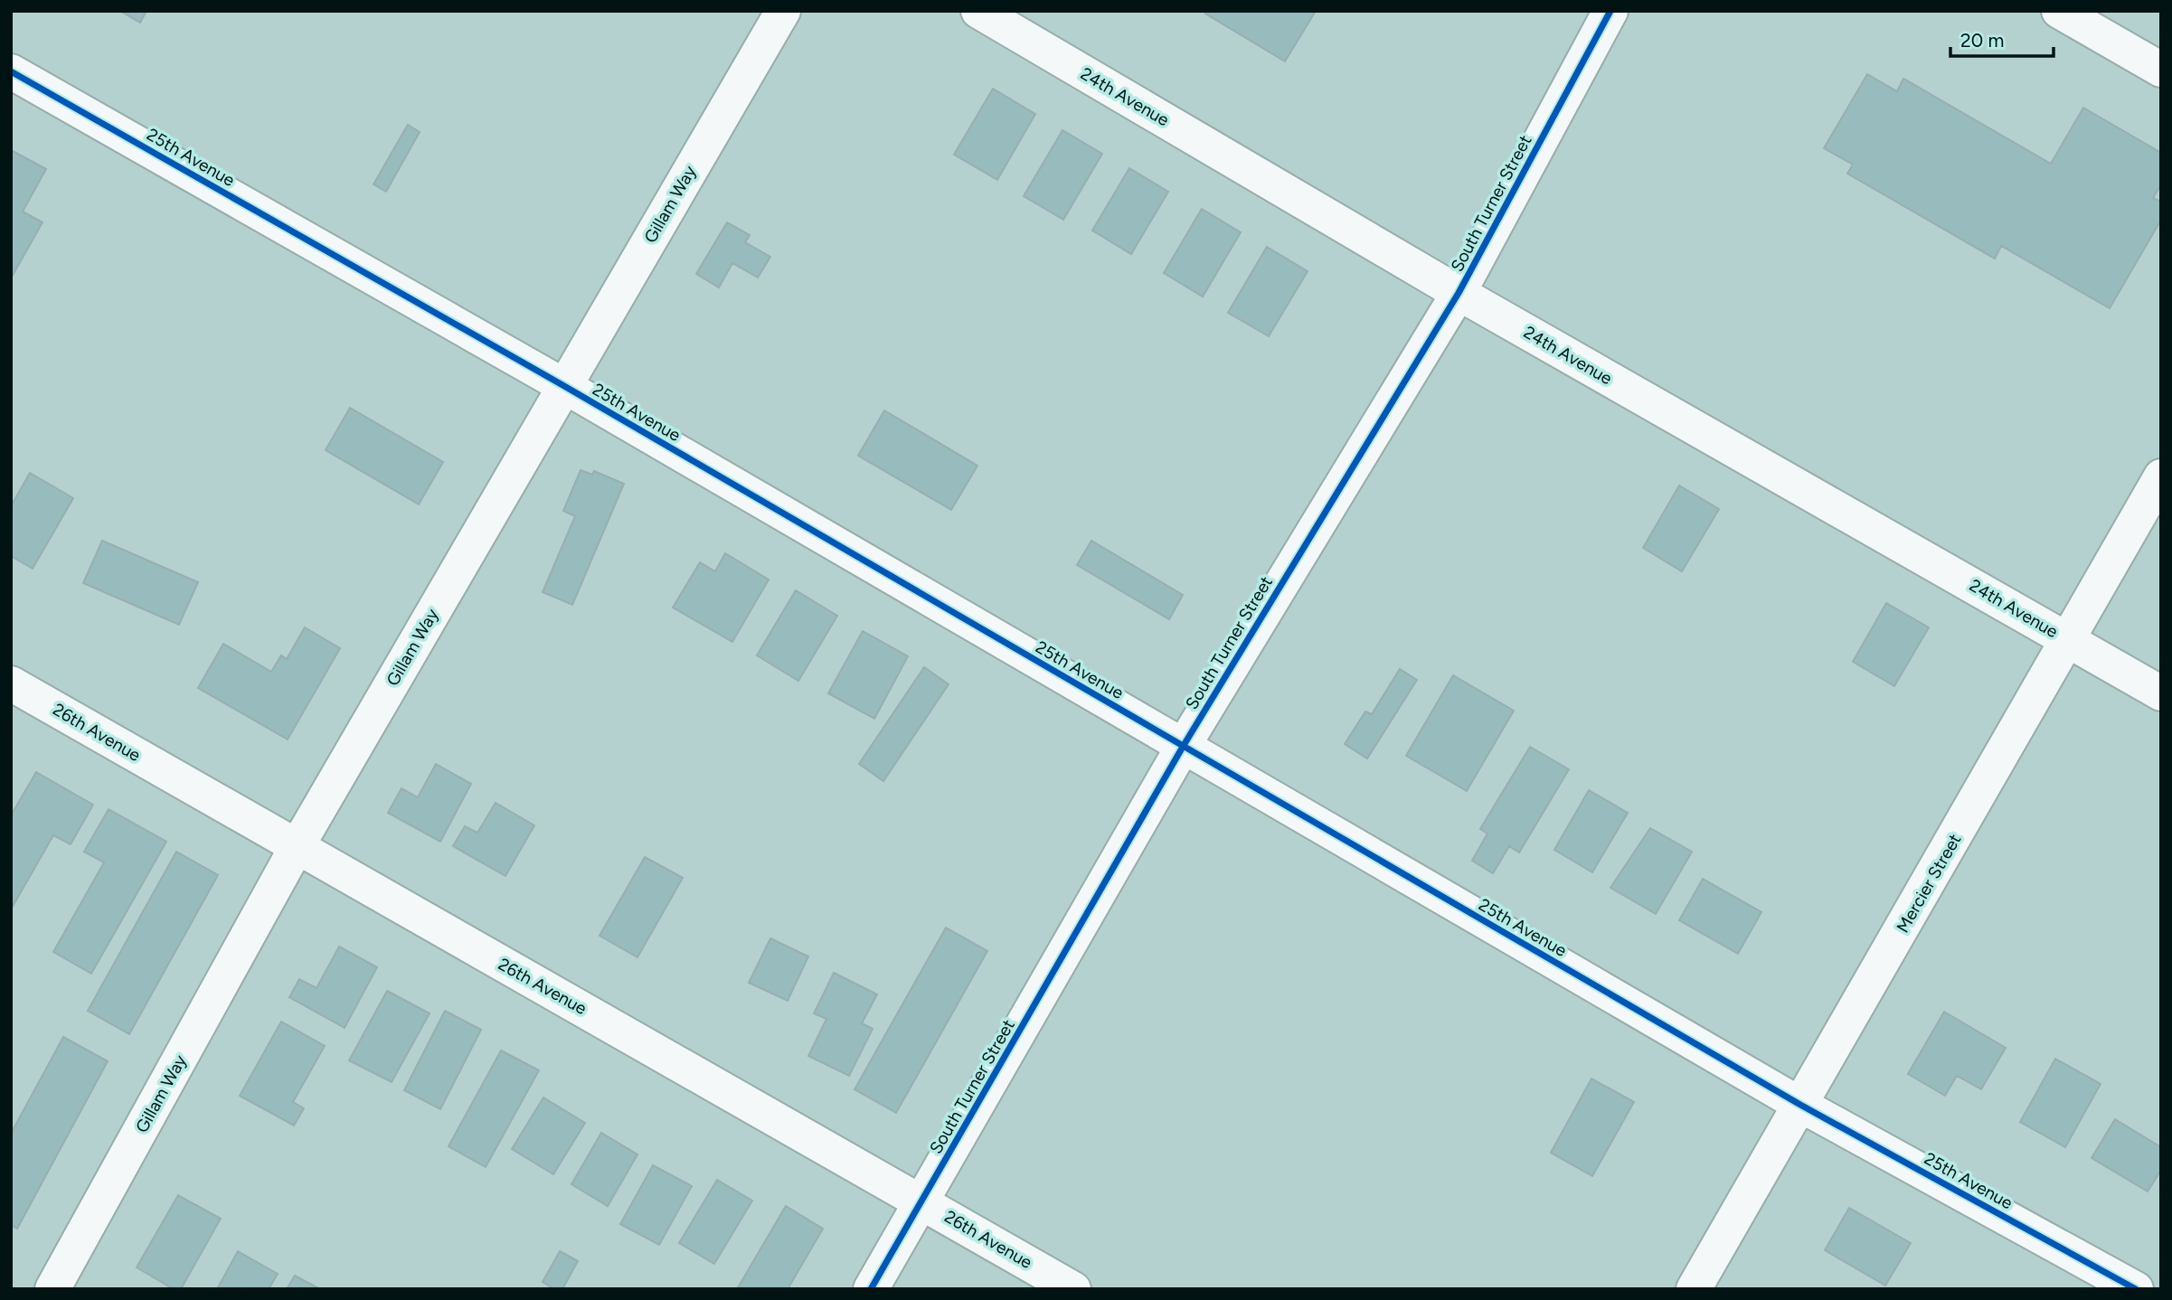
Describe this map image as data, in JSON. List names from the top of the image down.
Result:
{
  "streets": {
    "street": [
      "24th Avenue",
      "25th Avenue",
      "South Turner Street",
      "Gillam Way",
      "26th Avenue",
      "Mercier Street"
    ]
  },
  "crossings": [
    ["24th Avenue", "South Turner Street"],
    ["24th Avenue", "Mercier Street"],
    ["25th Avenue", "South Turner Street"],
    ["25th Avenue", "Gillam Way"],
    ["25th Avenue", "Mercier Street"],
    ["South Turner Street", "26th Avenue"],
    ["Gillam Way", "26th Avenue"]
  ],
  "scale_bar": "20 m"
}
